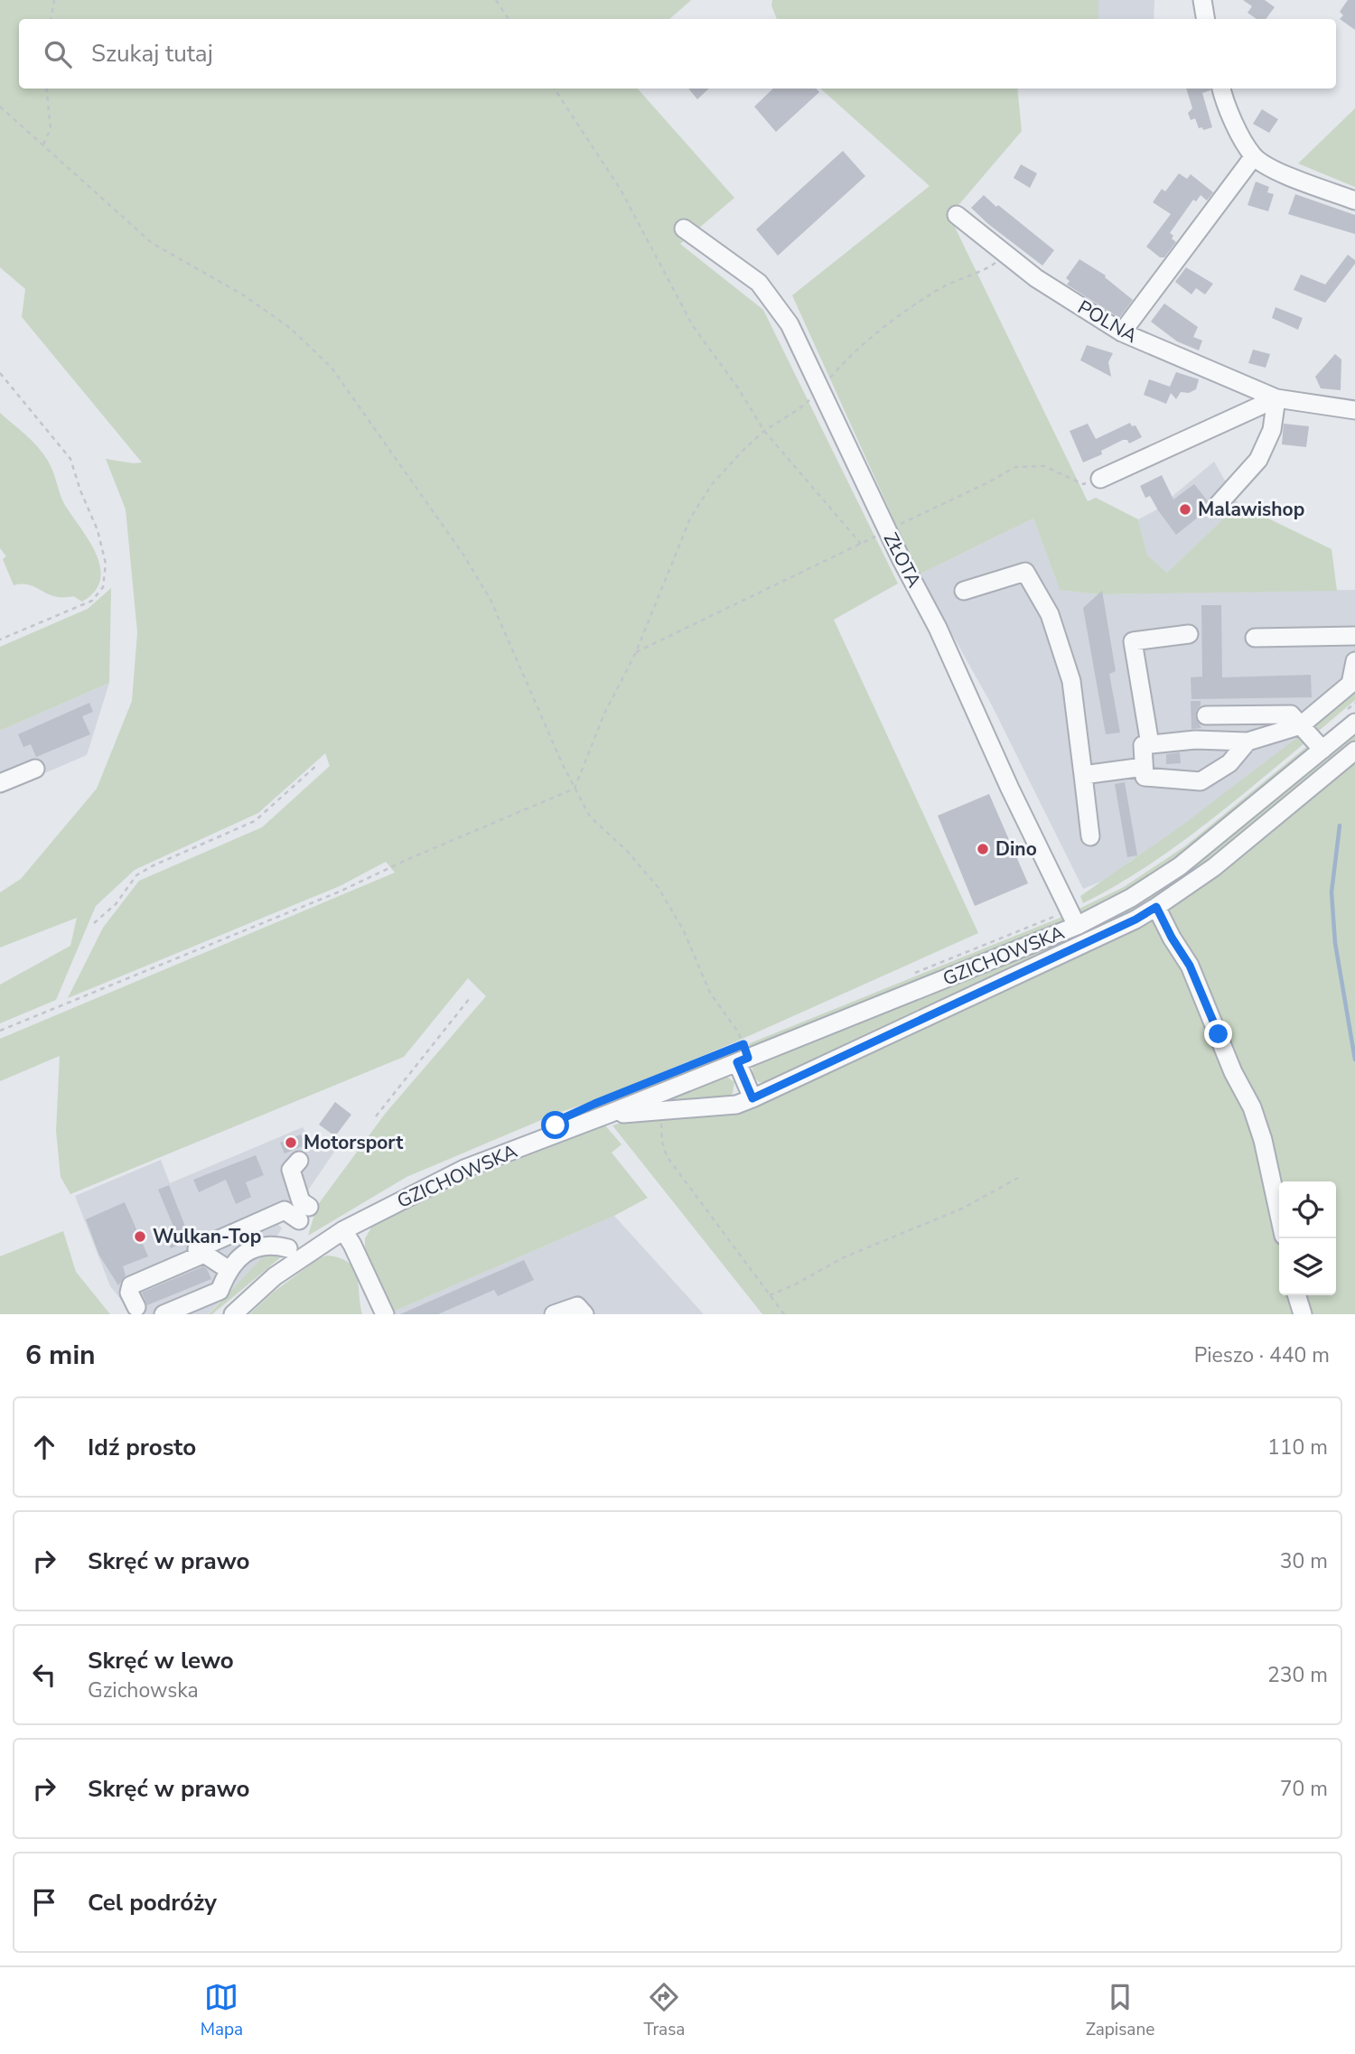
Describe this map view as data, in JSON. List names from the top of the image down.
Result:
{
  "streets": {
    "street": ["POLNA", "ZŁOTA", "GZICHOWSKA"]
  },
  "crossings": [
    ["ZŁOTA", "GZICHOWSKA"]
  ],
  "places": [
    "Malawishop",
    "Dino",
    "Motorsport",
    "Wulkan-Top"
  ],
  "page": {
    "search": "Szukaj tutaj",
    "heading": ["6 min", "Pieszo · 440 m"],
    "list": [
      ["Idź prosto", "110 m"],
      ["Skręć w prawo", "30 m"],
      ["Skręć w lewo", "Gzichowska", "230 m"],
      ["Skręć w prawo", "70 m"],
      "Cel podróży"
    ],
    "nav": ["Mapa", "Trasa", "Zapisane"]
  }
}
